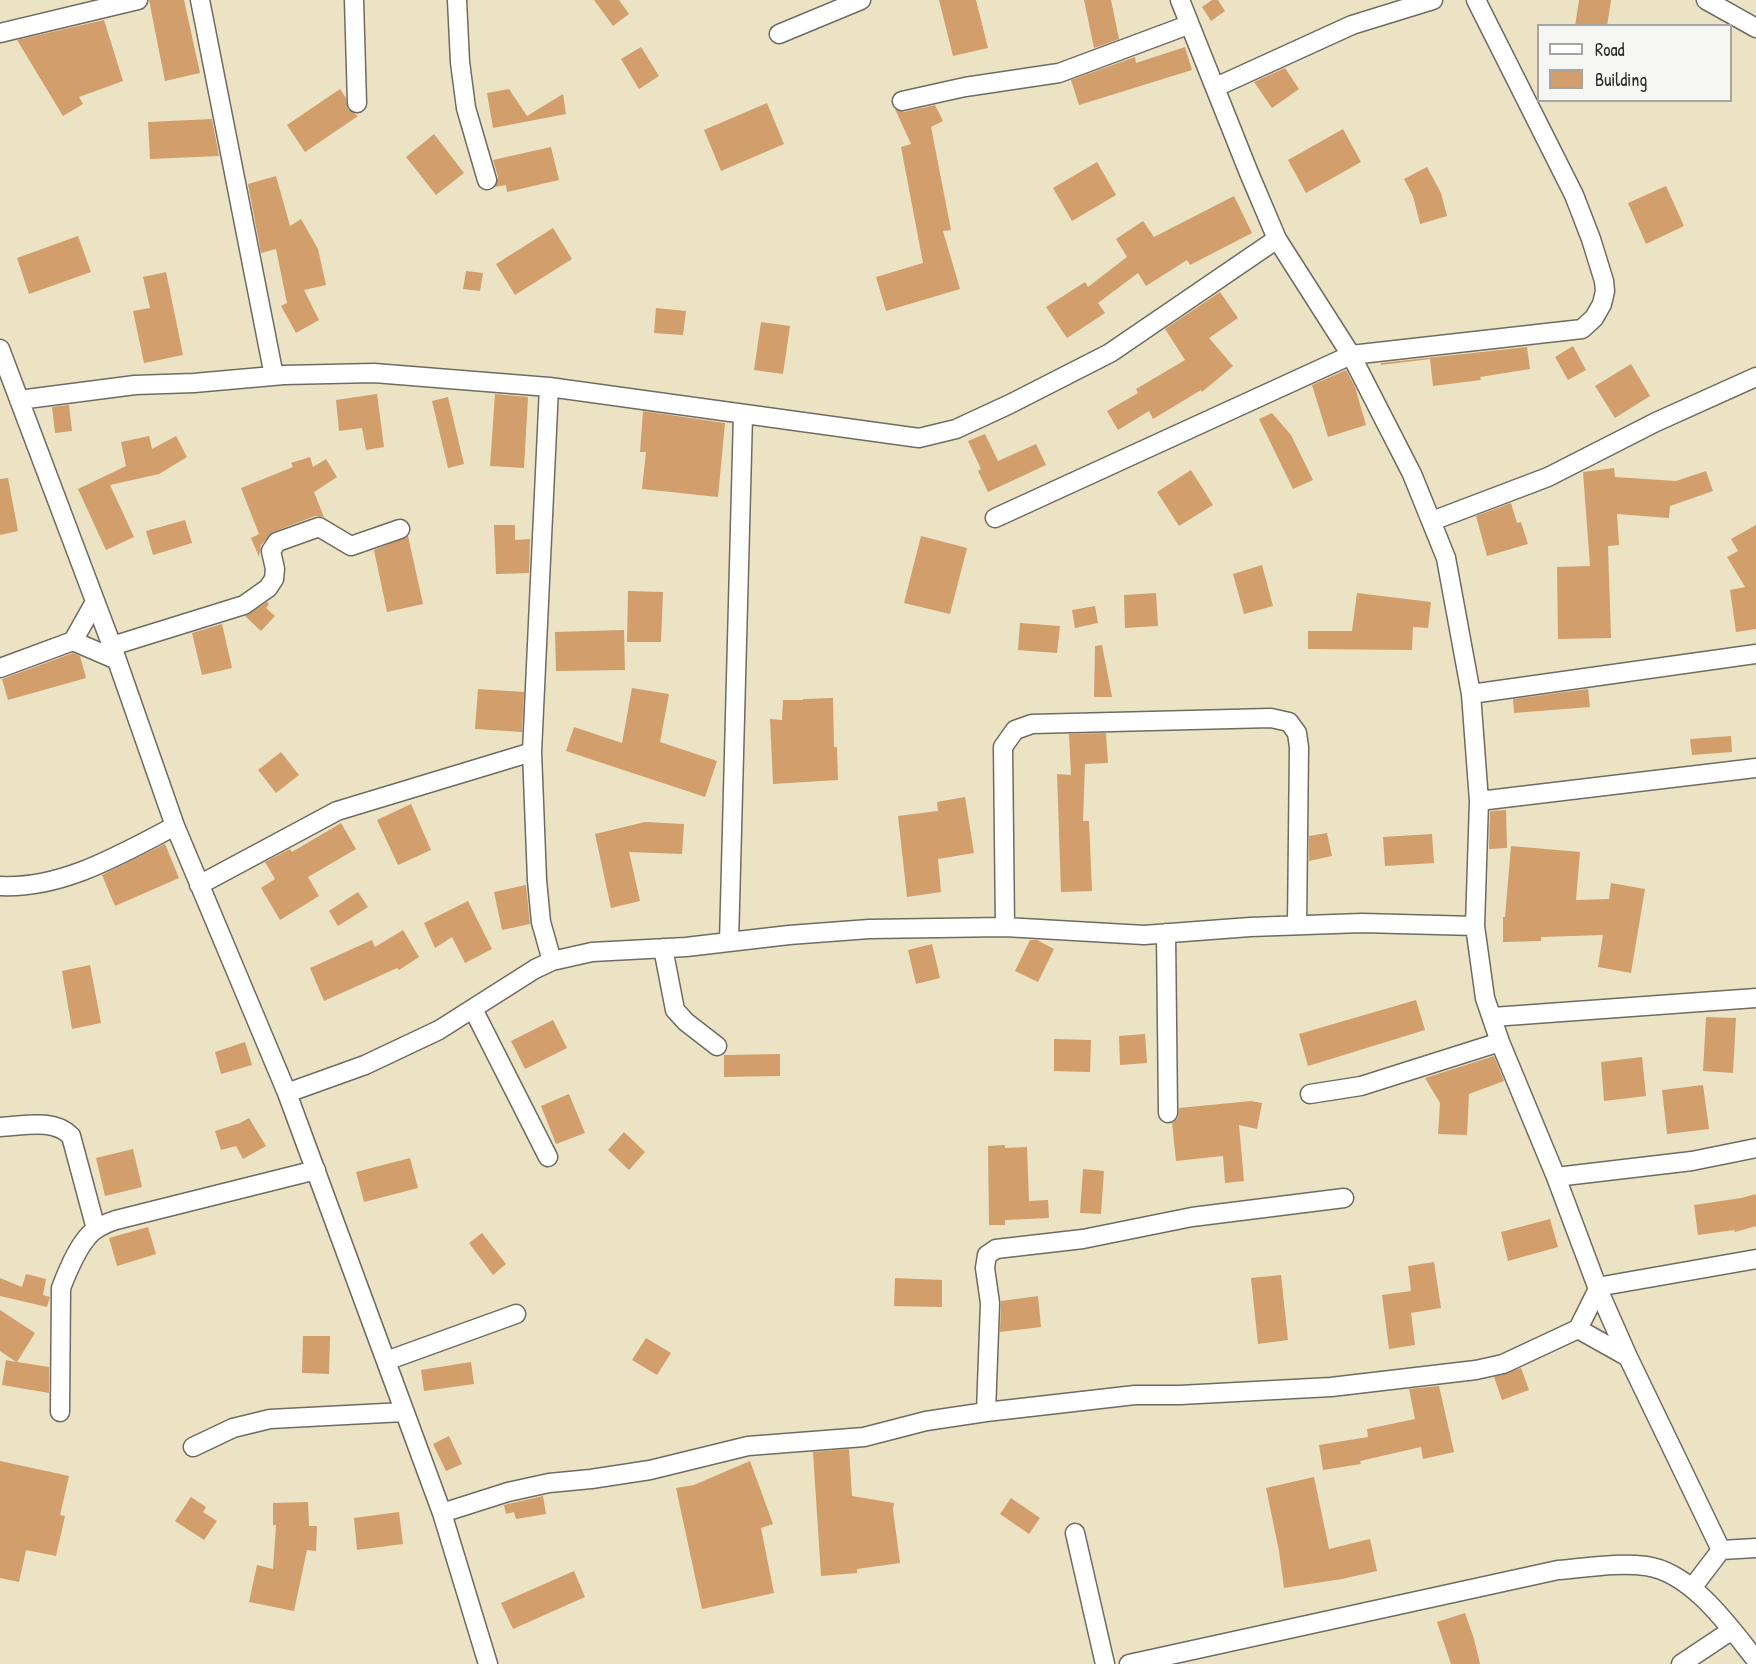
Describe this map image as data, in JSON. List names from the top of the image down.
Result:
{
  "legend": ["Road", "Building"]
}
